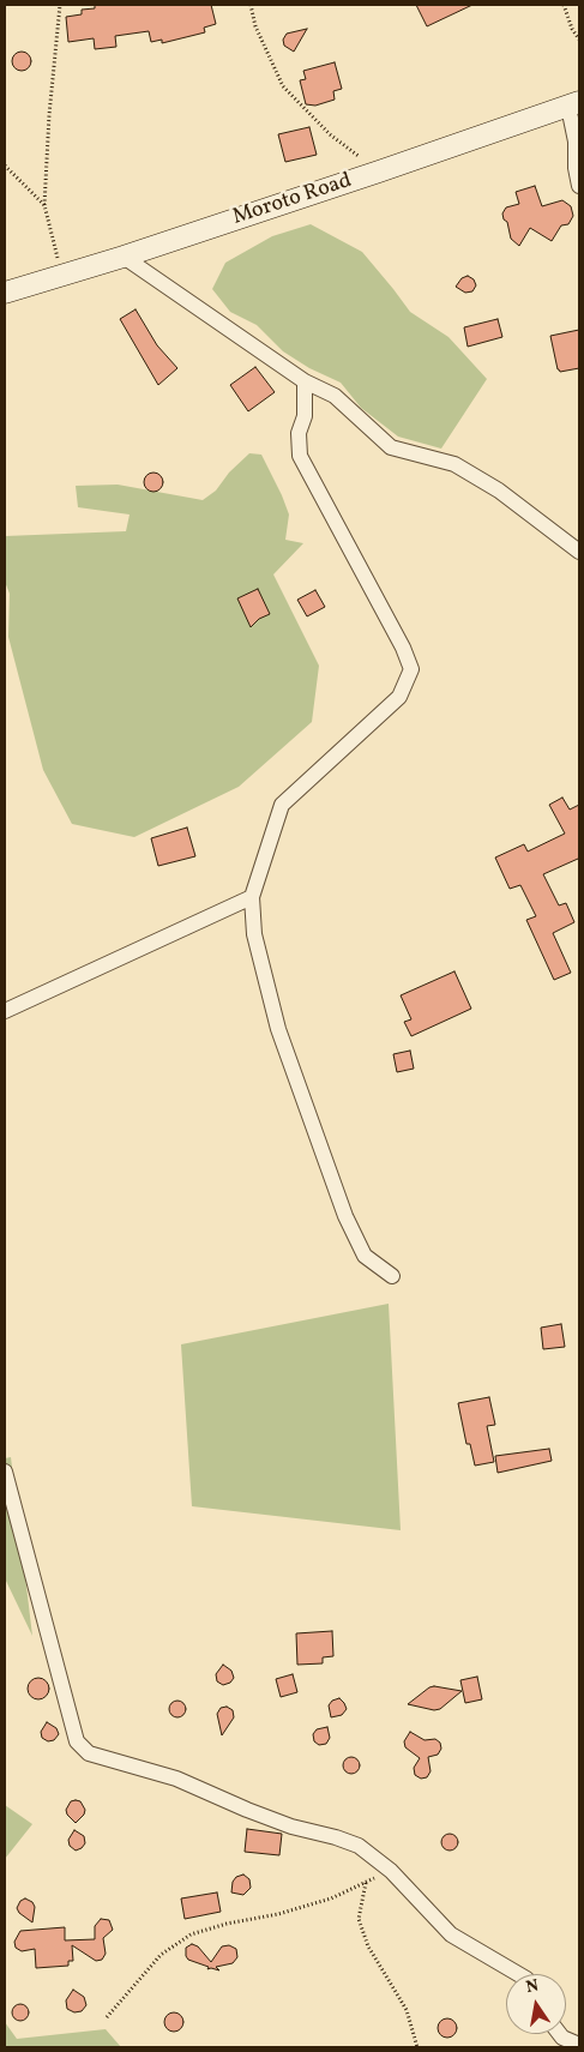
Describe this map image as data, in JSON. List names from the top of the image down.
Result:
{
  "streets": {
    "main road": ["Moroto Road"]
  },
  "north": "top"
}
